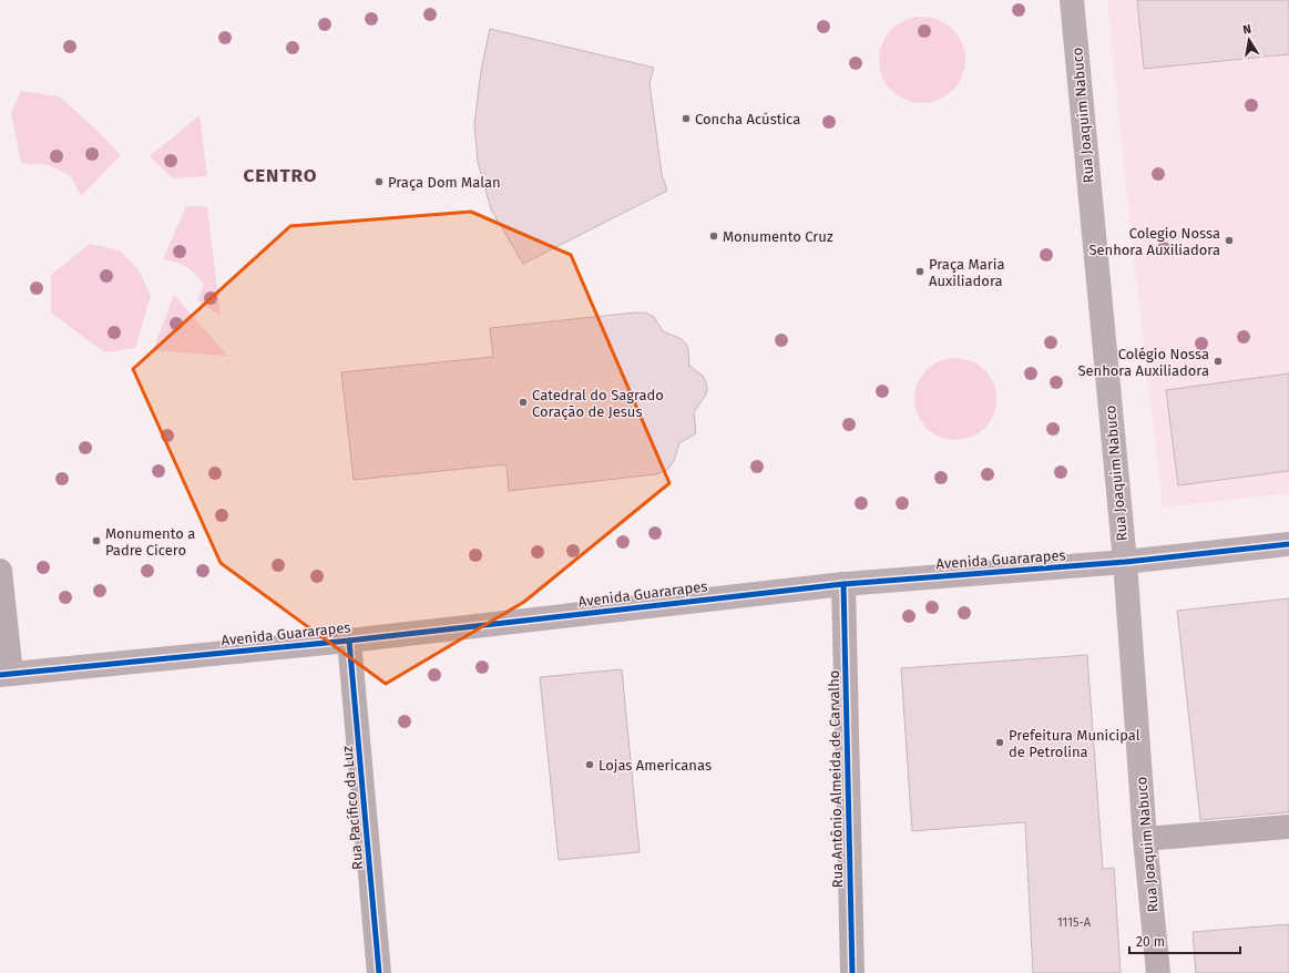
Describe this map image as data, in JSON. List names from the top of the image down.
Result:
{
  "streets": {
    "main road": ["Rua Joaquim Nabuco", "Avenida Guararapes"],
    "street": ["Rua Antônio Almeida de Carvalho", "Rua Pacífico da Luz"]
  },
  "crossings": [
    ["Rua Joaquim Nabuco", "Avenida Guararapes"],
    ["Avenida Guararapes", "Rua Antônio Almeida de Carvalho"],
    ["Avenida Guararapes", "Rua Pacífico da Luz"]
  ],
  "districts": ["CENTRO"],
  "places": [
    "Concha Acústica",
    "Praça Dom Malan",
    "Monumento Cruz",
    "Colegio Nossa Senhora Auxiliadora",
    "Praça Maria Auxiliadora",
    "Colégio Nossa Senhora Auxiliadora",
    "Catedral do Sagrado Coração de Jesus",
    "Monumento a Padre Cicero",
    "Prefeitura Municipal de Petrolina",
    "Lojas Americanas"
  ],
  "house_numbers": ["1115-A"],
  "scale_bar": "20 m",
  "north": "top"
}
